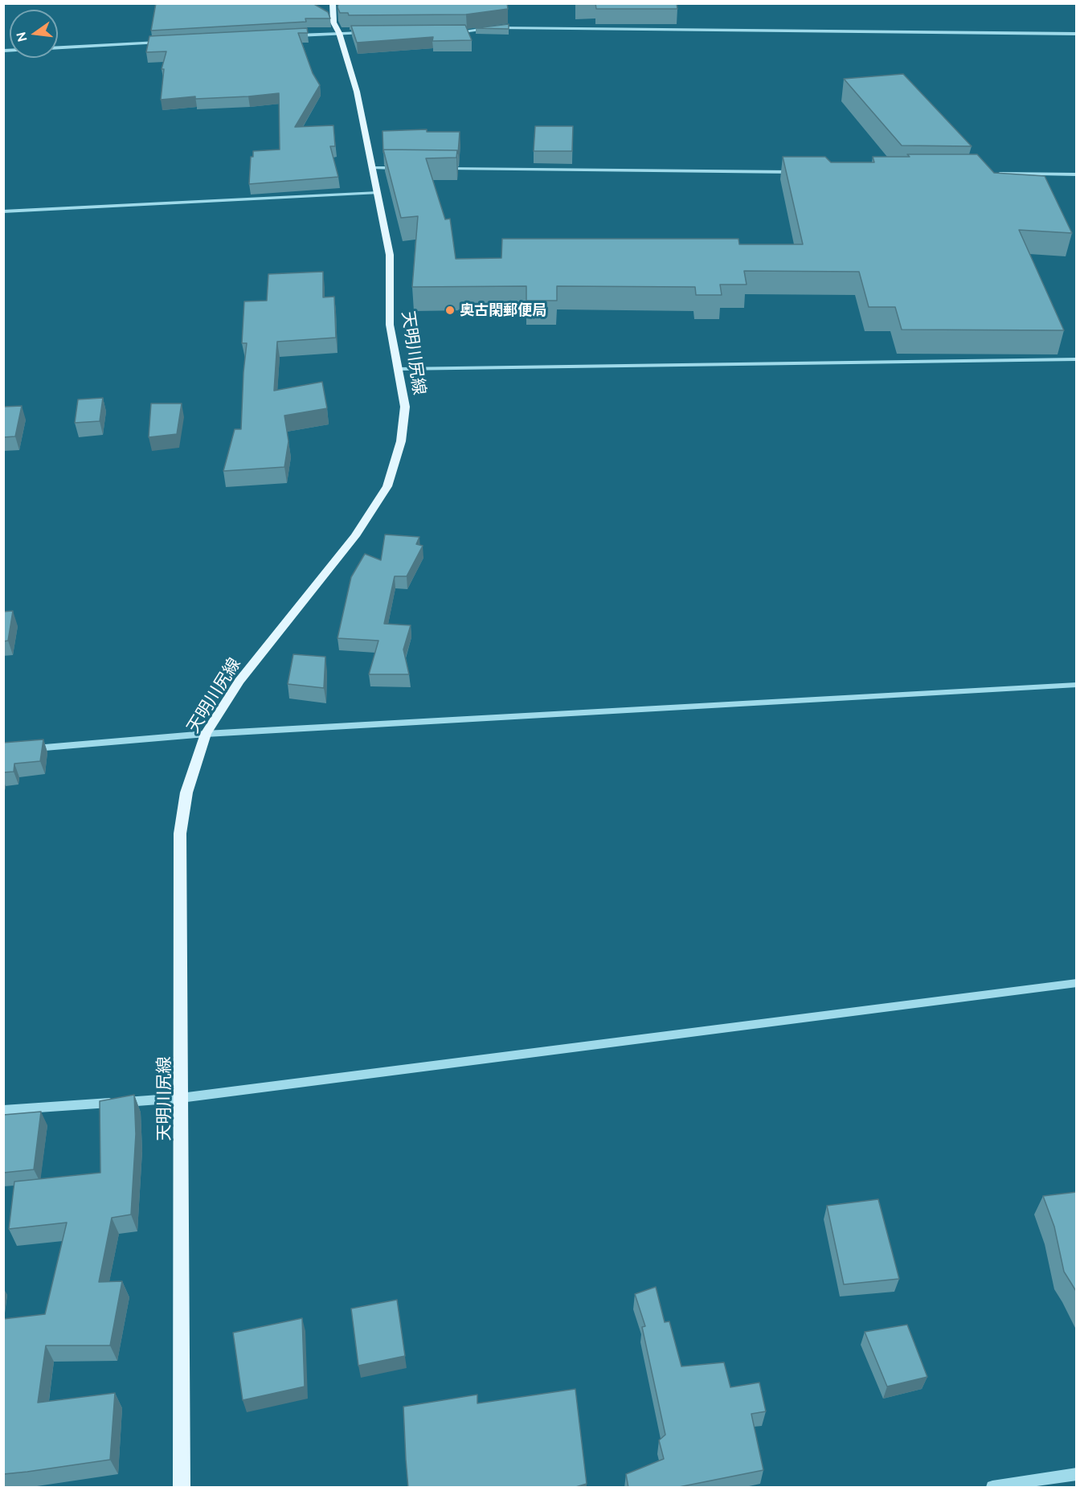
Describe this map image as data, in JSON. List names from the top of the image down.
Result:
{
  "streets": {
    "main road": ["天明川尻線"]
  },
  "places": ["奥古閑郵便局"],
  "north": "left"
}
